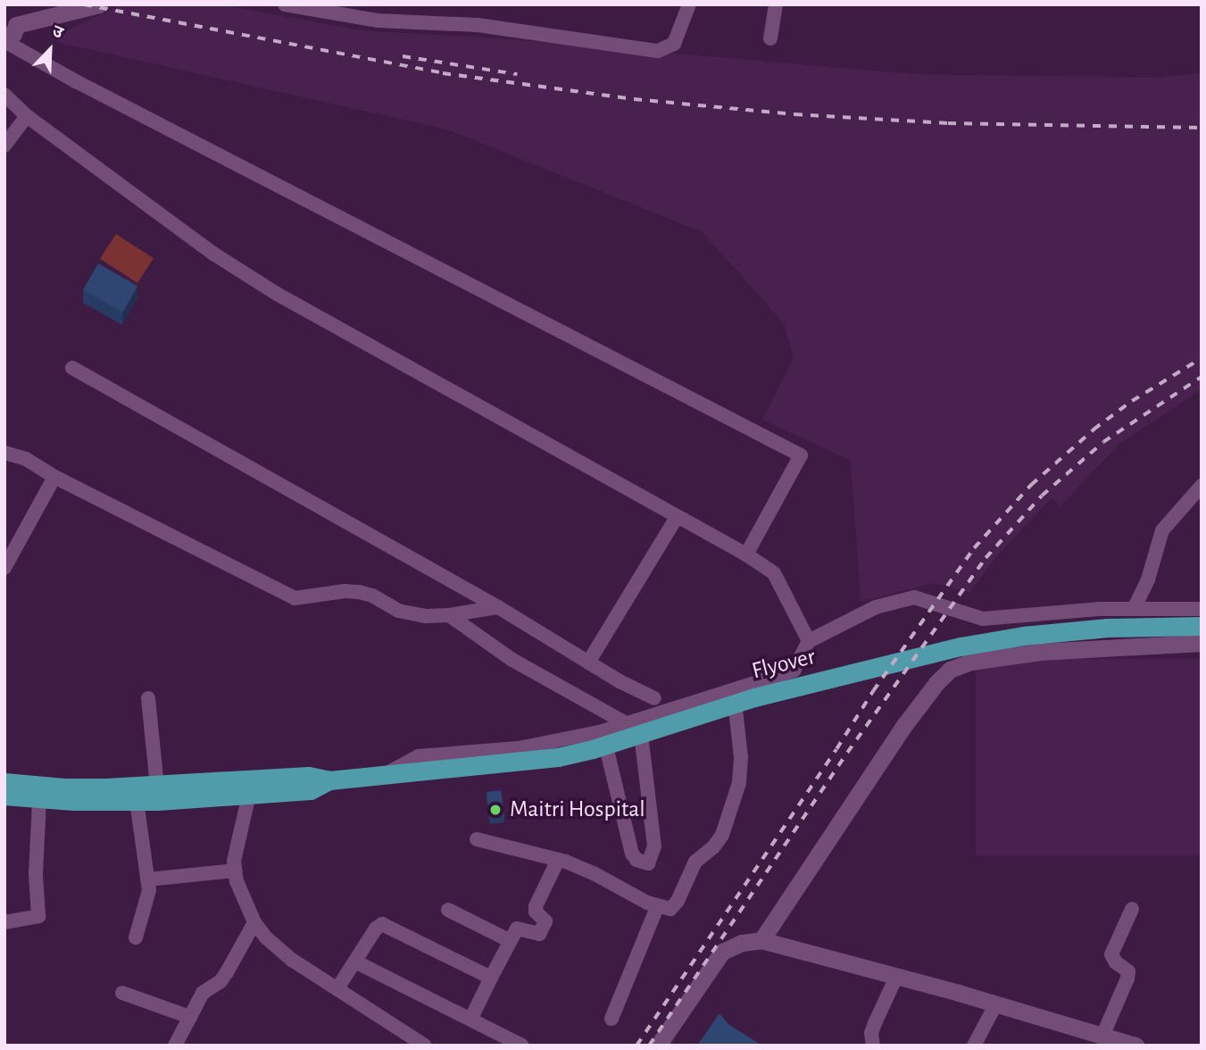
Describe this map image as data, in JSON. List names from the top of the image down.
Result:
{
  "streets": {
    "highway": ["Flyover"]
  },
  "places": ["Maitri Hospital"],
  "north": "top right"
}
